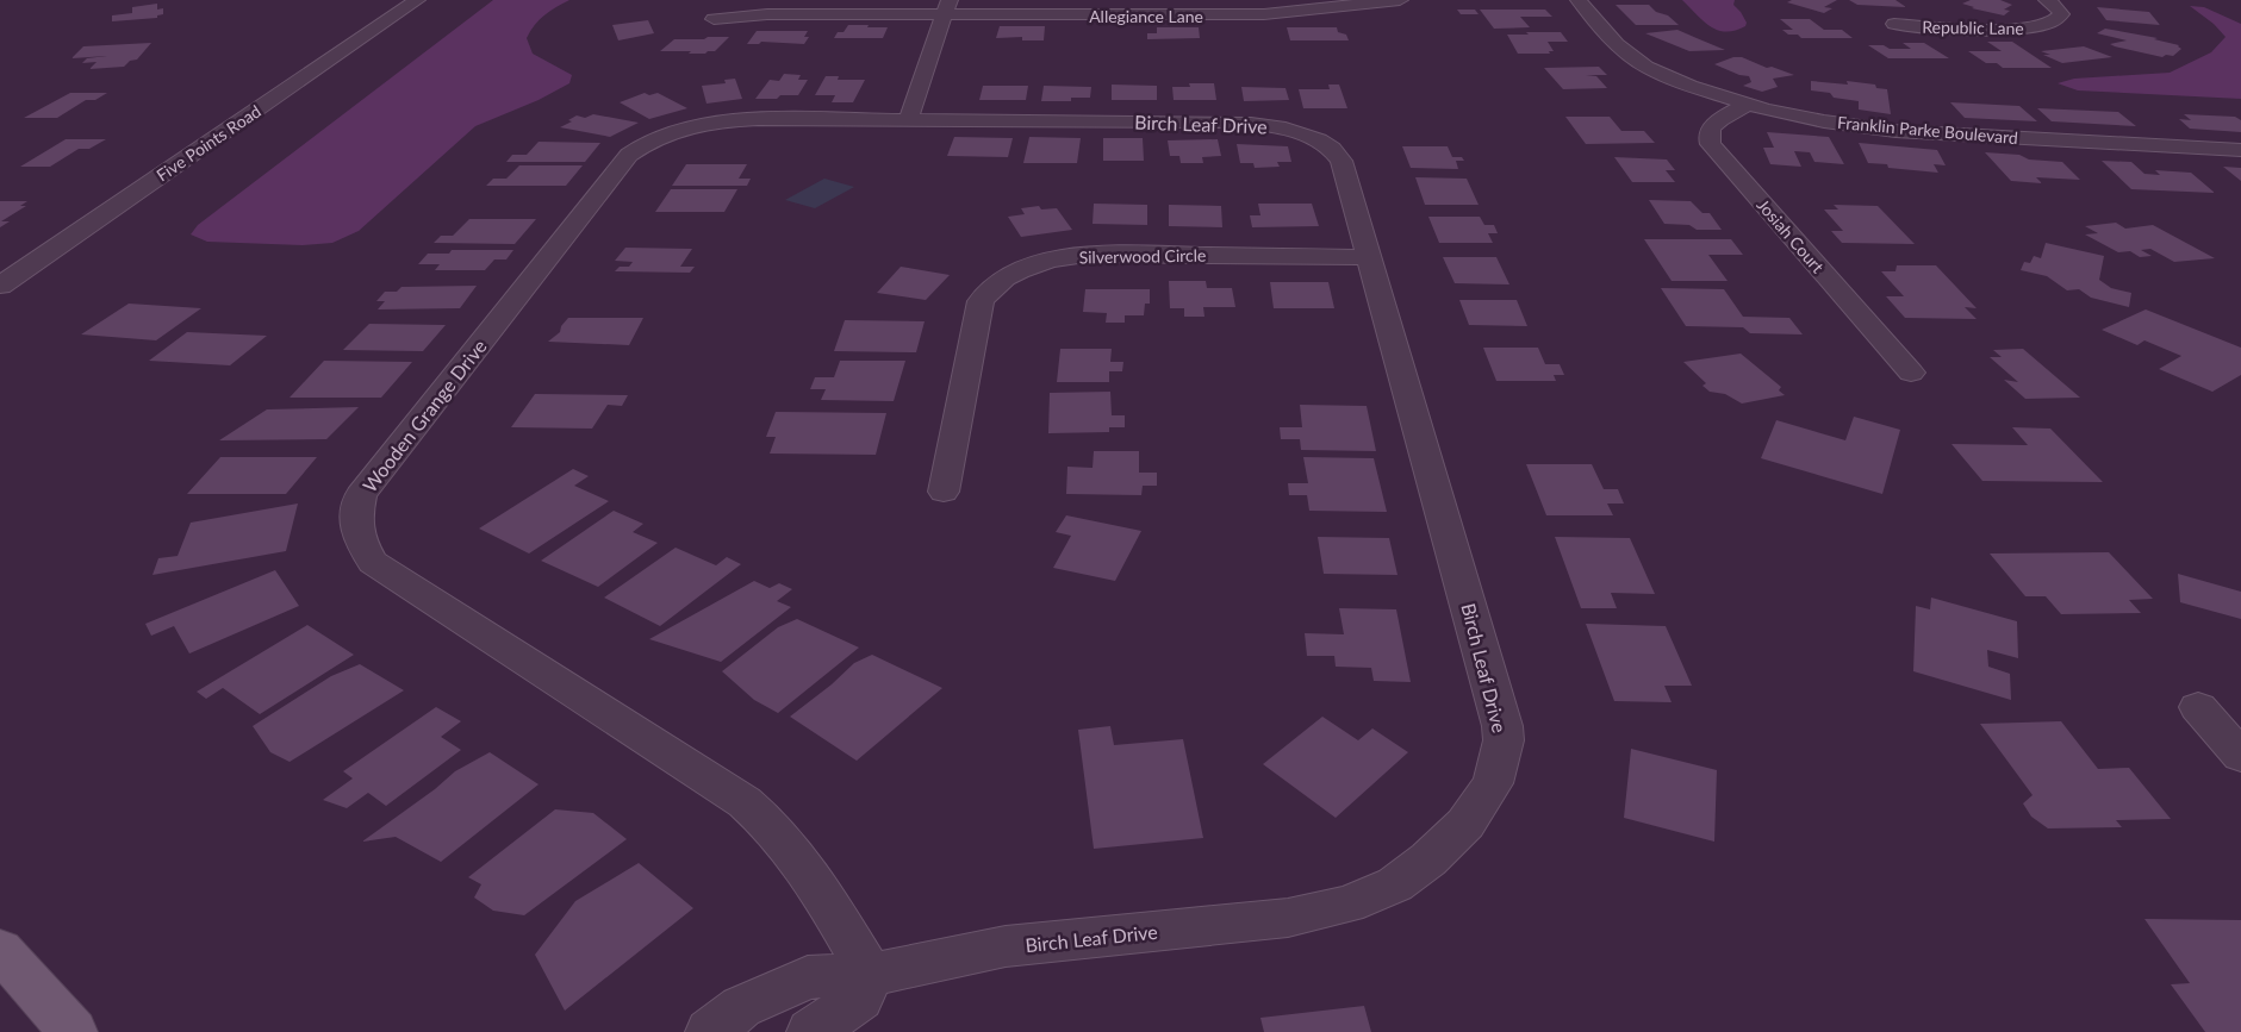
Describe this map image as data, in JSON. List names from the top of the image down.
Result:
{
  "streets": {
    "street": [
      "Allegiance Lane",
      "Republic Lane",
      "Birch Leaf Drive",
      "Franklin Parke Boulevard",
      "Five Points Road",
      "Josiah Court",
      "Silverwood Circle",
      "Wooden Grange Drive"
    ]
  },
  "crossings": [
    ["Birch Leaf Drive", "Silverwood Circle"],
    ["Birch Leaf Drive", "Wooden Grange Drive"],
    ["Franklin Parke Boulevard", "Josiah Court"]
  ]
}
